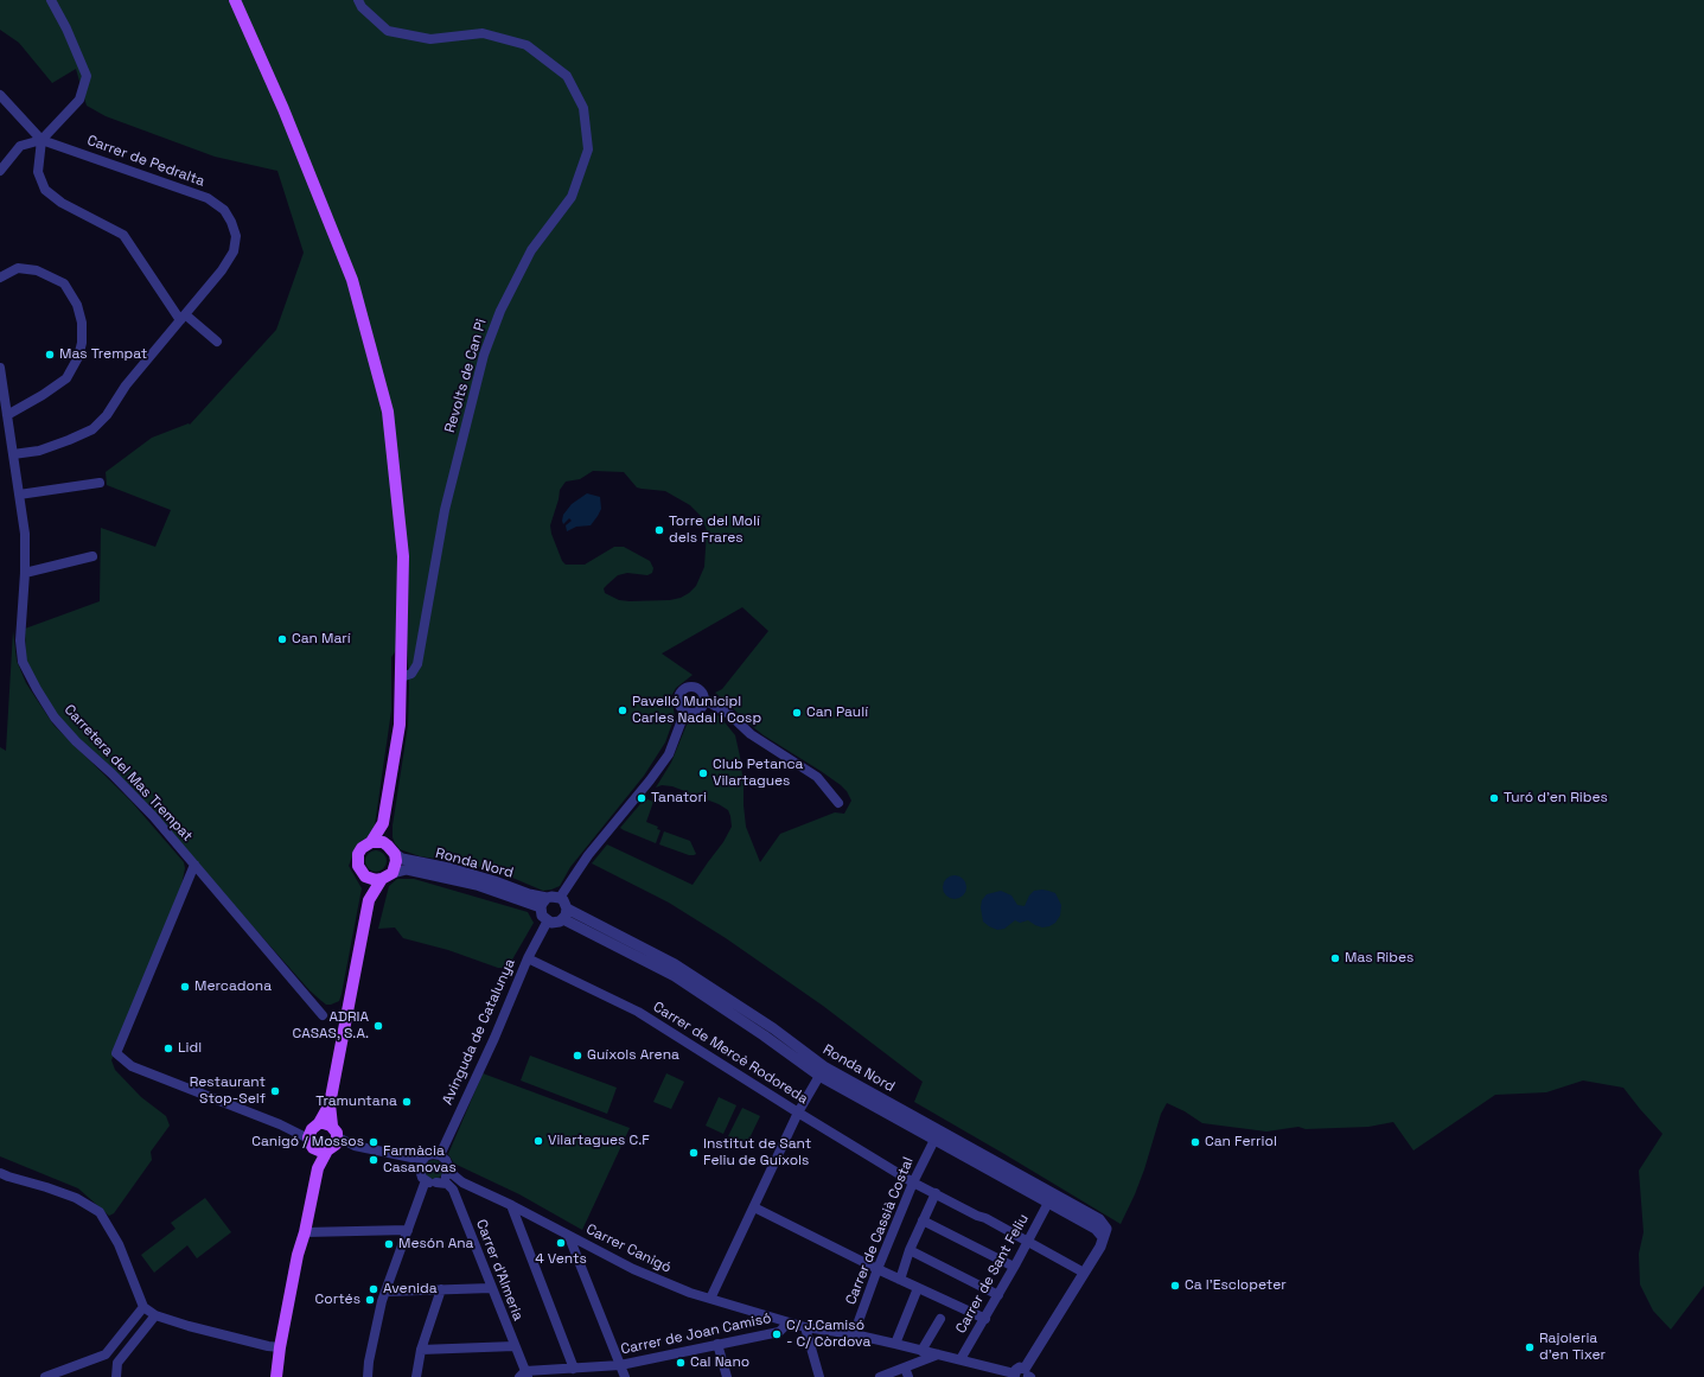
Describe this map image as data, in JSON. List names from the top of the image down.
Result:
{
  "streets": {
    "street": [
      "Carrer de Pedralta",
      "Revolts de Can Pi",
      "Carretera del Mas Trempat",
      "Ronda Nord",
      "Avinguda de Catalunya",
      "Carrer de Mercè Rodoreda",
      "Carrer de Cassià Costal",
      "Carrer Canigó",
      "Carrer d'Almeria",
      "Carrer de Sant Feliu",
      "Carrer de Joan Camisó"
    ]
  },
  "crossings": [
    ["Carrer de Pedralta", "Carretera del Mas Trempat"],
    ["Ronda Nord", "Avinguda de Catalunya"],
    ["Ronda Nord", "Carrer de Cassià Costal"],
    ["Ronda Nord", "Carrer de Sant Feliu"],
    ["Avinguda de Catalunya", "Carrer de Mercè Rodoreda"],
    ["Avinguda de Catalunya", "Carrer Canigó"],
    ["Avinguda de Catalunya", "Carrer d'Almeria"],
    ["Carrer de Mercè Rodoreda", "Carrer de Cassià Costal"],
    ["Carrer de Mercè Rodoreda", "Carrer de Sant Feliu"],
    ["Carrer de Cassià Costal", "Carrer de Joan Camisó"],
    ["Carrer Canigó", "Carrer d'Almeria"],
    ["Carrer Canigó", "Carrer de Joan Camisó"],
    ["Carrer d'Almeria", "Carrer de Joan Camisó"],
    ["Carrer de Sant Feliu", "Carrer de Joan Camisó"]
  ],
  "places": [
    "Mas Trempat",
    "Torre del Molí dels Frares",
    "Can Marí",
    "Pavelló Municipl Carles Nadal i Cosp",
    "Can Paulí",
    "Club Petanca Vilartagues",
    "Tanatori",
    "Turó d'en Ribes",
    "Mas Ribes",
    "Mercadona",
    "ADRIA CASAS, S.A.",
    "Lidl",
    "Guíxols Arena",
    "Restaurant Stop-Self",
    "Tramuntana",
    "Vilartagues C.F",
    "Canigó / Mossos",
    "Can Ferriol",
    "Institut de Sant Feliu de Guíxols",
    "Farmàcia Casanovas",
    "4 Vents",
    "Mesón Ana",
    "Ca l'Esclopeter",
    "Avenida",
    "Cortés",
    "C/ J.Camisó - C/ Còrdova",
    "Rajoleria d'en Tixer",
    "Cal Nano"
  ]
}
